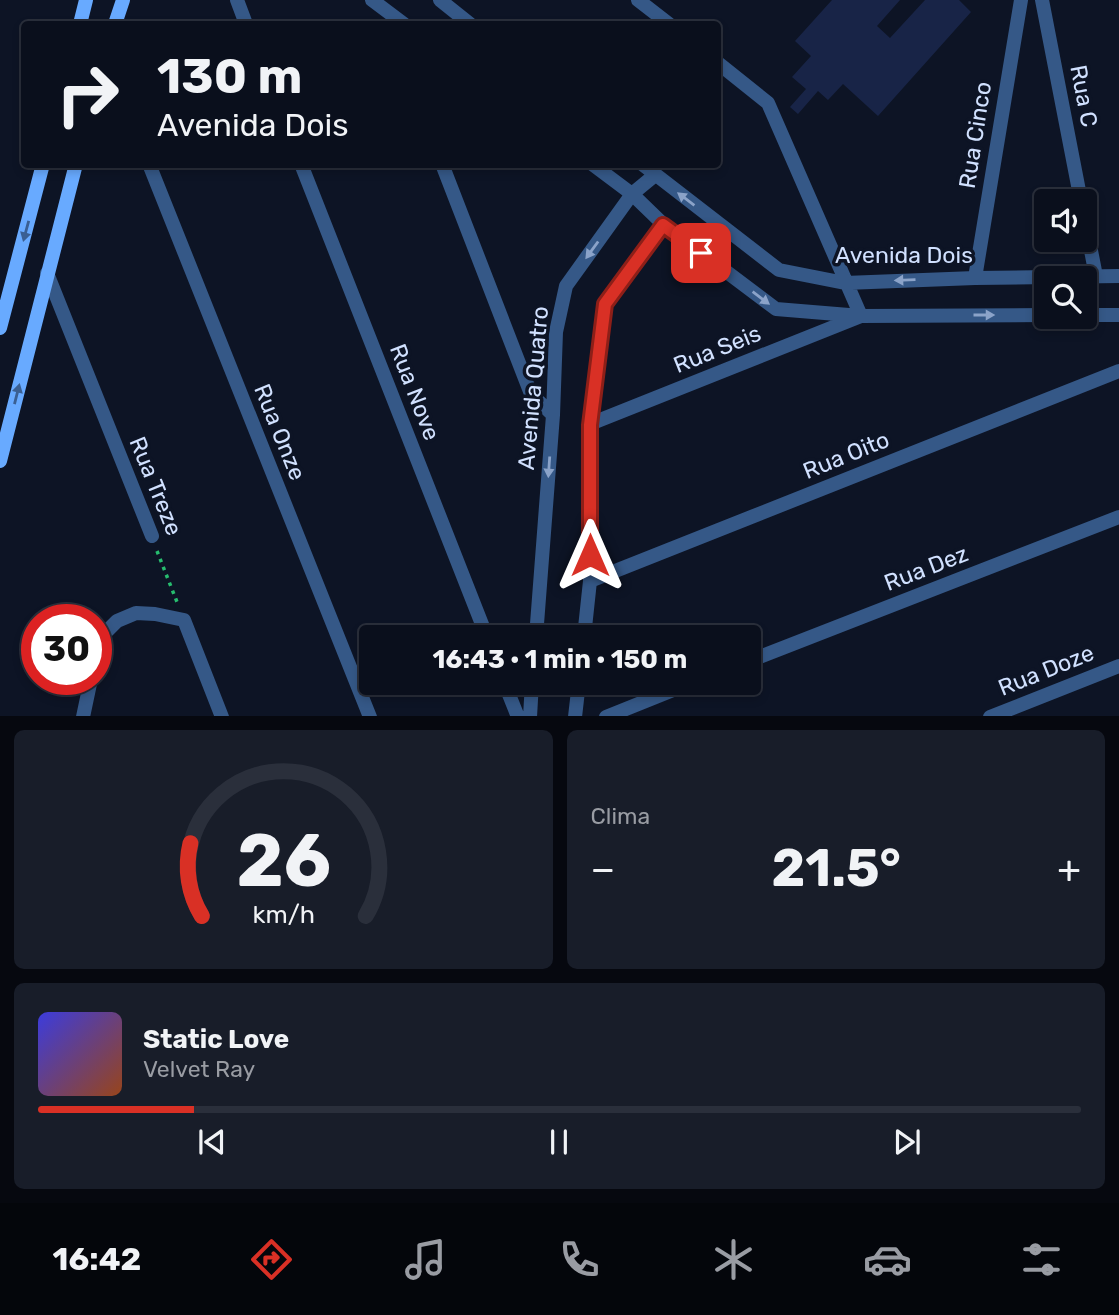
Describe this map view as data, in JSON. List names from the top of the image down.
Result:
{
  "streets": {
    "street": [
      "Rua C",
      "Rua Cinco",
      "Avenida Dois",
      "Rua Seis",
      "Avenida Quatro",
      "Rua Nove",
      "Rua Onze",
      "Rua Oito",
      "Rua Treze",
      "Rua Dez",
      "Rua Doze"
    ]
  },
  "crossings": [
    ["Rua Cinco", "Avenida Dois"],
    ["Avenida Dois", "Avenida Quatro"]
  ],
  "page": {
    "turn": ["130 m", "Avenida Dois"],
    "limit": "30",
    "trip": "16:43 · 1 min · 150 m",
    "tile": "Clima",
    "heat": ["−", "21.5°", "+"],
    "song": ["Static Love", "Velvet Ray"],
    "tabs": "16:42",
    "gauge": ["26", "km/h"]
  }
}
